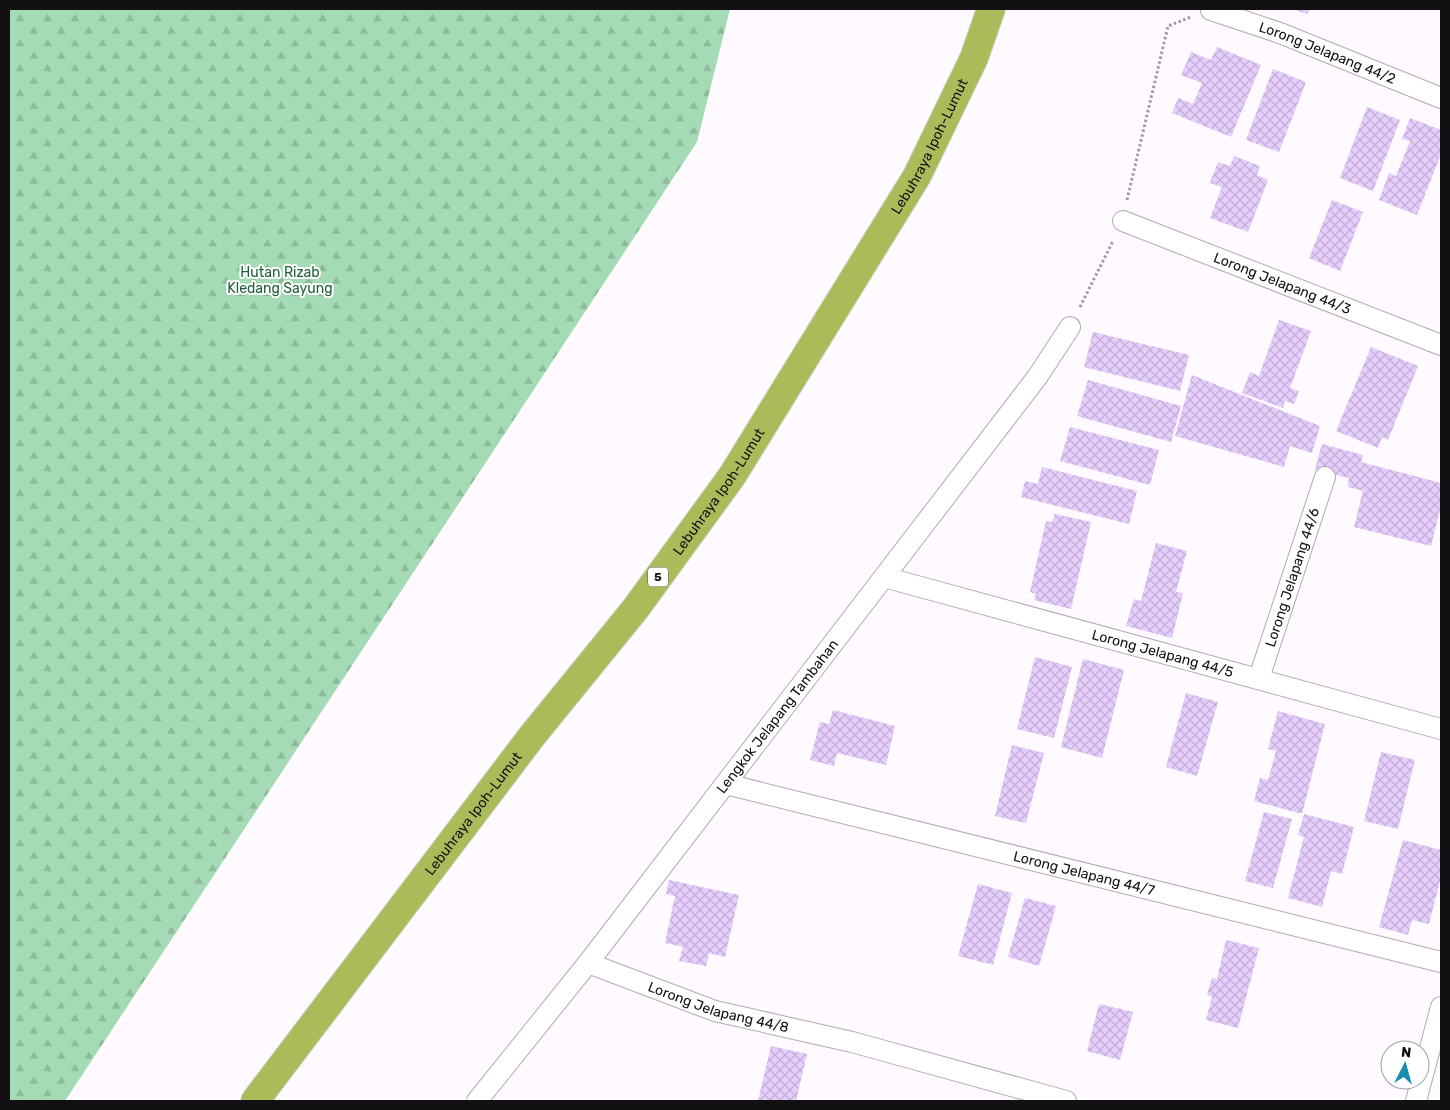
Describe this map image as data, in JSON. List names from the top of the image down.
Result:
{
  "streets": {
    "highway": ["Lebuhraya Ipoh-Lumut", "5"],
    "street": [
      "Lorong Jelapang 44/2",
      "Lorong Jelapang 44/3",
      "Lorong Jelapang 44/6",
      "Lorong Jelapang 44/5",
      "Lengkok Jelapang Tambahan",
      "Lorong Jelapang 44/7",
      "Lorong Jelapang 44/8"
    ]
  },
  "crossings": [
    ["Lorong Jelapang 44/6", "Lorong Jelapang 44/5"],
    ["Lorong Jelapang 44/5", "Lengkok Jelapang Tambahan"],
    ["Lengkok Jelapang Tambahan", "Lorong Jelapang 44/7"],
    ["Lengkok Jelapang Tambahan", "Lorong Jelapang 44/8"]
  ],
  "parks": ["Hutan Rizab Kledang Sayung"],
  "north": "top"
}
